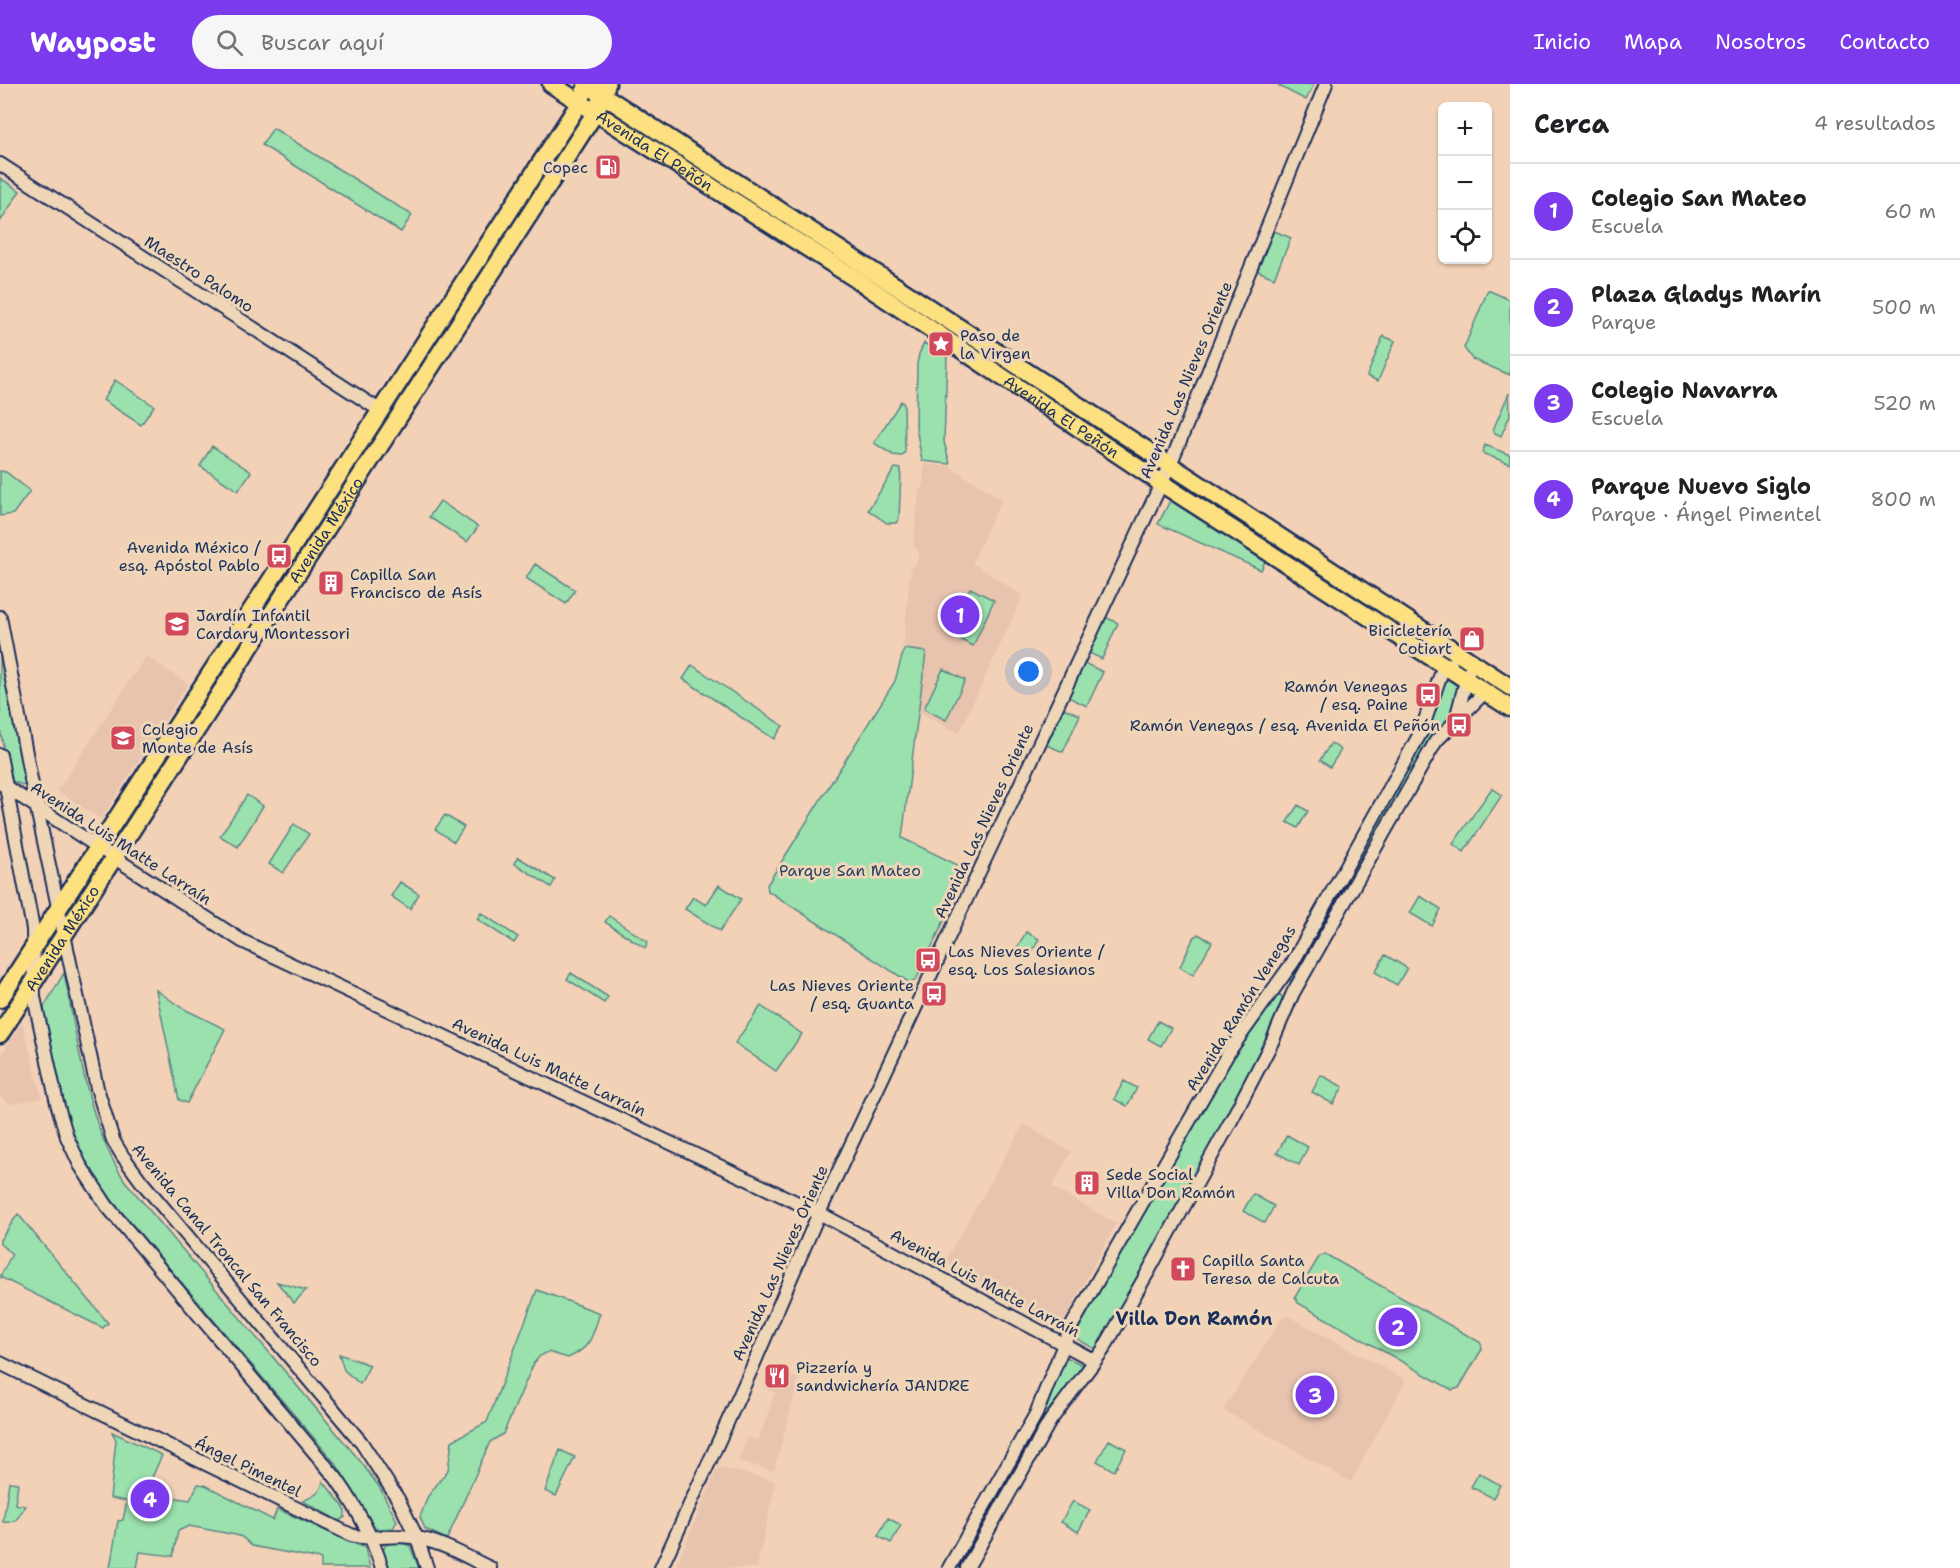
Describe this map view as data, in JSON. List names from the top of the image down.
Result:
{
  "streets": {
    "main road": ["Avenida El Peñón", "Avenida México"],
    "street": [
      "Maestro Palomo",
      "Avenida Las Nieves Oriente",
      "Avenida Luis Matte Larraín",
      "Avenida Ramón Venegas",
      "Avenida Canal Troncal San Francisco",
      "Ángel Pimentel"
    ]
  },
  "crossings": [
    ["Avenida El Peñón", "Avenida Las Nieves Oriente"],
    ["Avenida El Peñón", "Avenida México"],
    ["Avenida El Peñón", "Avenida Ramón Venegas"],
    ["Maestro Palomo", "Avenida México"],
    ["Avenida Las Nieves Oriente", "Avenida Luis Matte Larraín"],
    ["Avenida México", "Avenida Luis Matte Larraín"],
    ["Avenida México", "Avenida Canal Troncal San Francisco"],
    ["Avenida Luis Matte Larraín", "Avenida Ramón Venegas"],
    ["Avenida Luis Matte Larraín", "Avenida Canal Troncal San Francisco"],
    ["Avenida Canal Troncal San Francisco", "Ángel Pimentel"]
  ],
  "districts": ["Villa Don Ramón"],
  "parks": ["Parque San Mateo"],
  "places": {
    "fuel station": ["Copec"],
    "place": ["Paso de la Virgen"],
    "bus stop": [
      "Avenida México / esq. Apóstol Pablo",
      "Ramón Venegas / esq. Paine",
      "Ramón Venegas / esq. Avenida El Peñón",
      "Las Nieves Oriente / esq. Los Salesianos",
      "Las Nieves Oriente / esq. Guanta"
    ],
    "building": ["Capilla San Francisco de Asís", "Sede Social Villa Don Ramón"],
    "school or university": ["Jardín Infantil Cardary Montessori", "Colegio Monte de Asís"],
    "shop": ["Bicicletería Cotiart"],
    "church": ["Capilla Santa Teresa de Calcuta"],
    "restaurant": ["Pizzería y sandwichería JANDRE"]
  },
  "page": {
    "header": "Waypost",
    "search": "Buscar aquí",
    "nav": [
      "Inicio",
      "Mapa",
      "Nosotros",
      "Contacto"
    ],
    "heading": ["Cerca", "4 resultados"],
    "map_buttons": ["+", "−"],
    "list": [
      {
        "mark": "1",
        "name": "Colegio San Mateo",
        "note": "Escuela",
        "value": "60 m"
      },
      {
        "mark": "2",
        "name": "Plaza Gladys Marín",
        "note": "Parque",
        "value": "500 m"
      },
      {
        "mark": "3",
        "name": "Colegio Navarra",
        "note": "Escuela",
        "value": "520 m"
      },
      {
        "mark": "4",
        "name": "Parque Nuevo Siglo",
        "note": "Parque · Ángel Pimentel",
        "value": "800 m"
      }
    ],
    "pins": [
      "1",
      "2",
      "3",
      "4"
    ]
  }
}
